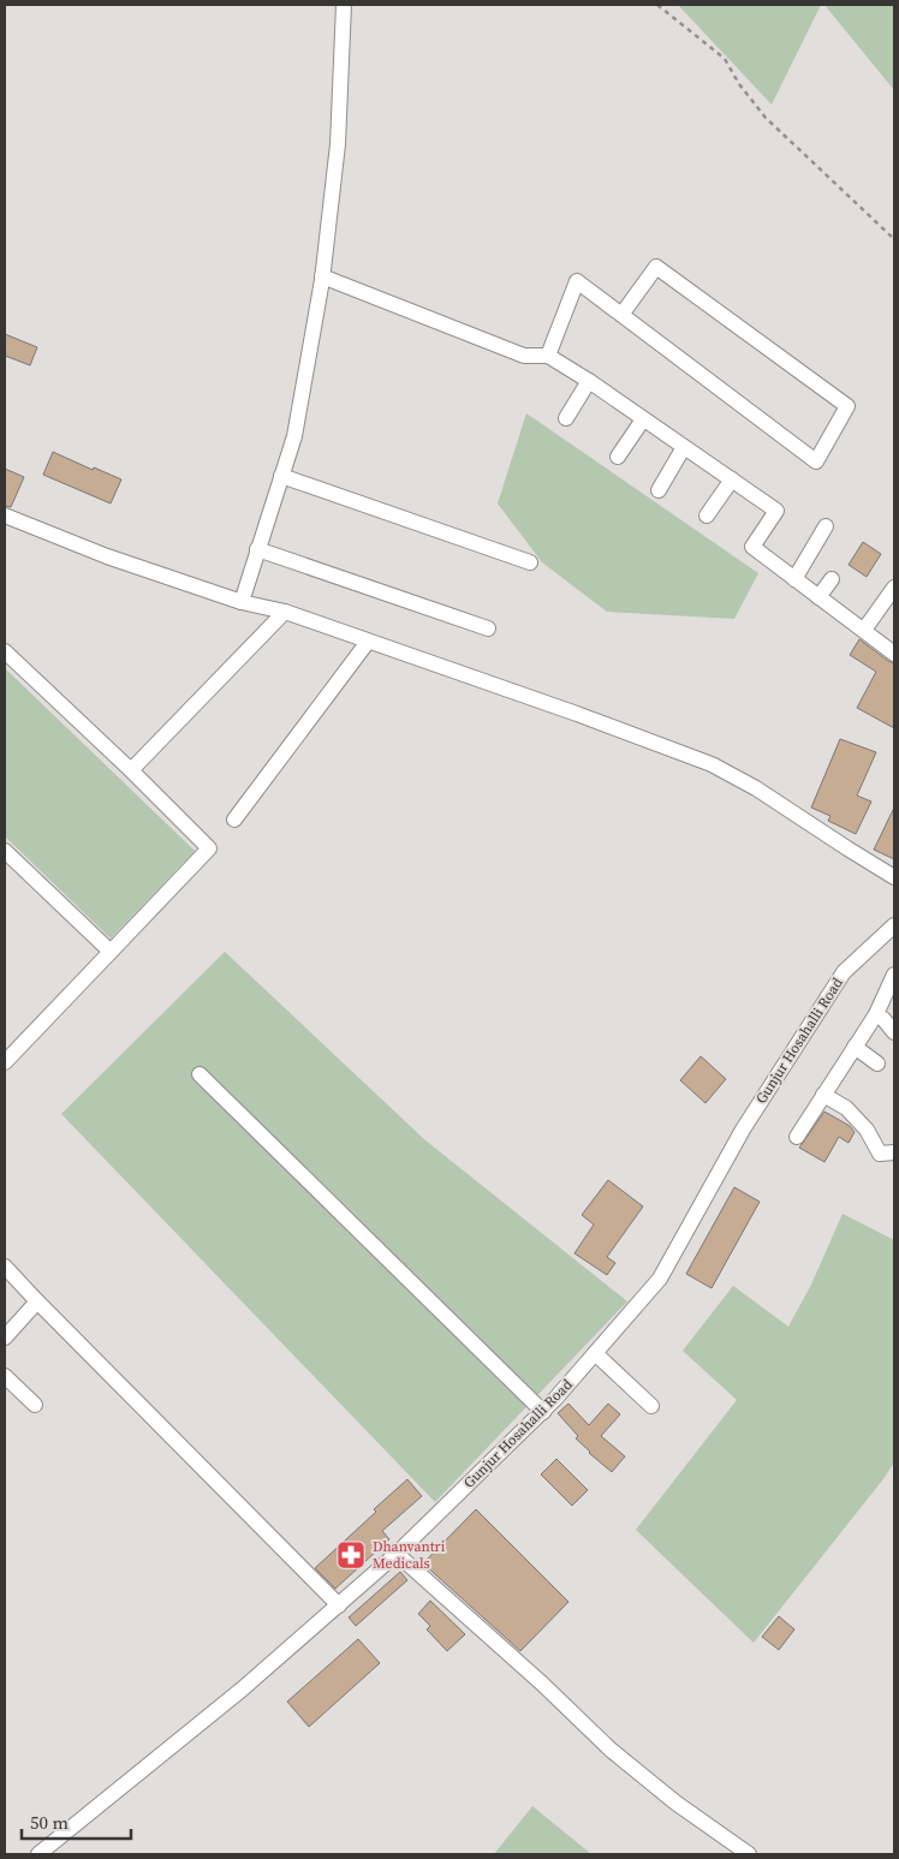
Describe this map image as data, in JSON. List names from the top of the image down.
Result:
{
  "streets": {
    "street": ["Gunjur Hosahalli Road"]
  },
  "places": {
    "pharmacy": ["Dhanvantri Medicals"]
  },
  "scale_bar": "50 m"
}
